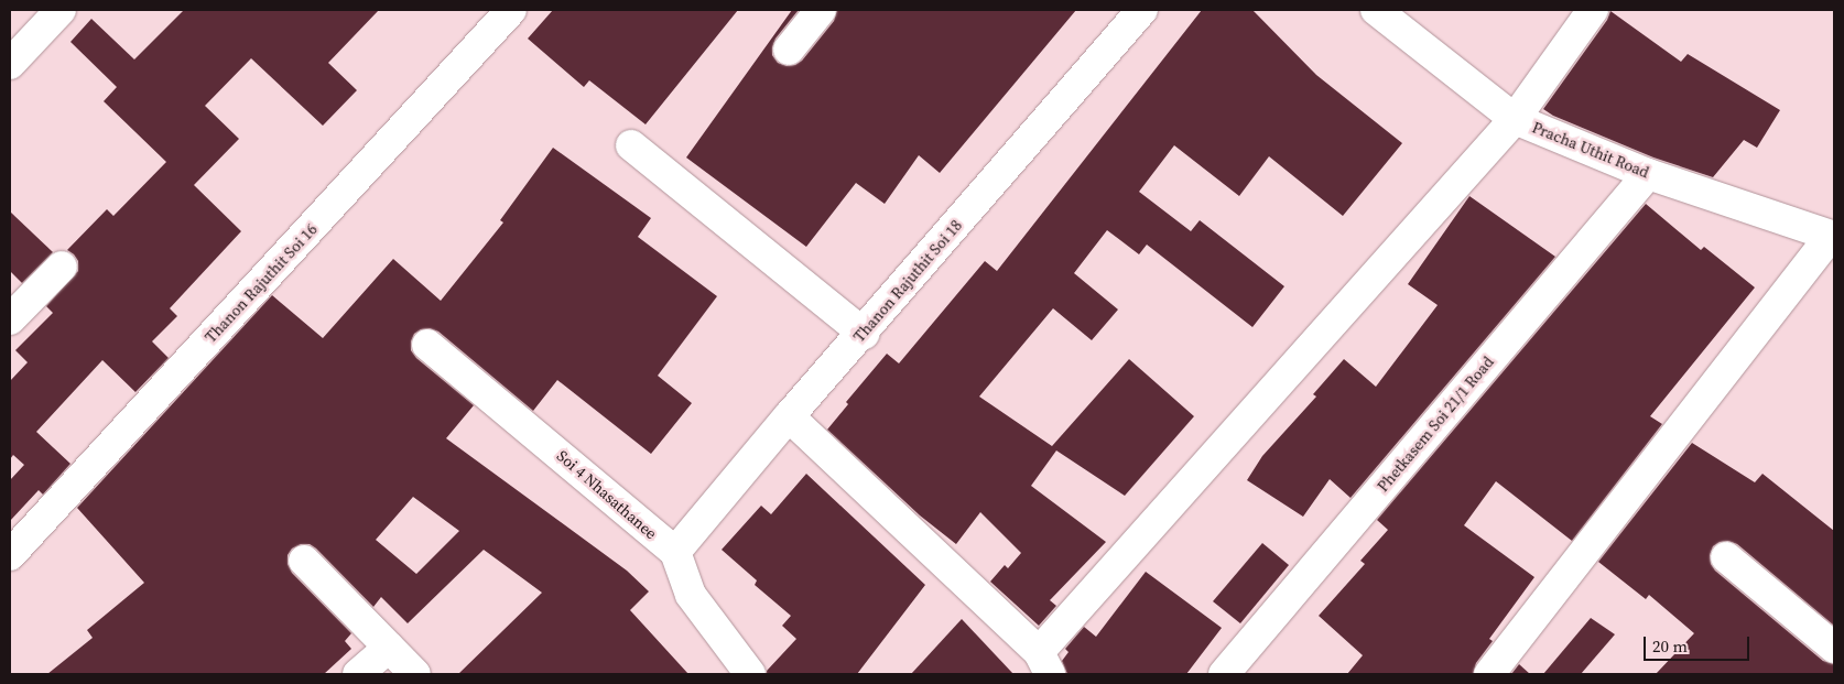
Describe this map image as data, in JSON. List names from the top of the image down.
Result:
{
  "streets": {
    "street": [
      "Pracha Uthit Road",
      "Thanon Rajuthit Soi 18",
      "Thanon Rajuthit Soi 16",
      "Phetkasem Soi 21/1 Road",
      "Soi 4 Nhasathanee"
    ]
  },
  "crossings": [
    ["Pracha Uthit Road", "Phetkasem Soi 21/1 Road"],
    ["Thanon Rajuthit Soi 18", "Soi 4 Nhasathanee"]
  ],
  "scale_bar": "20 m"
}
